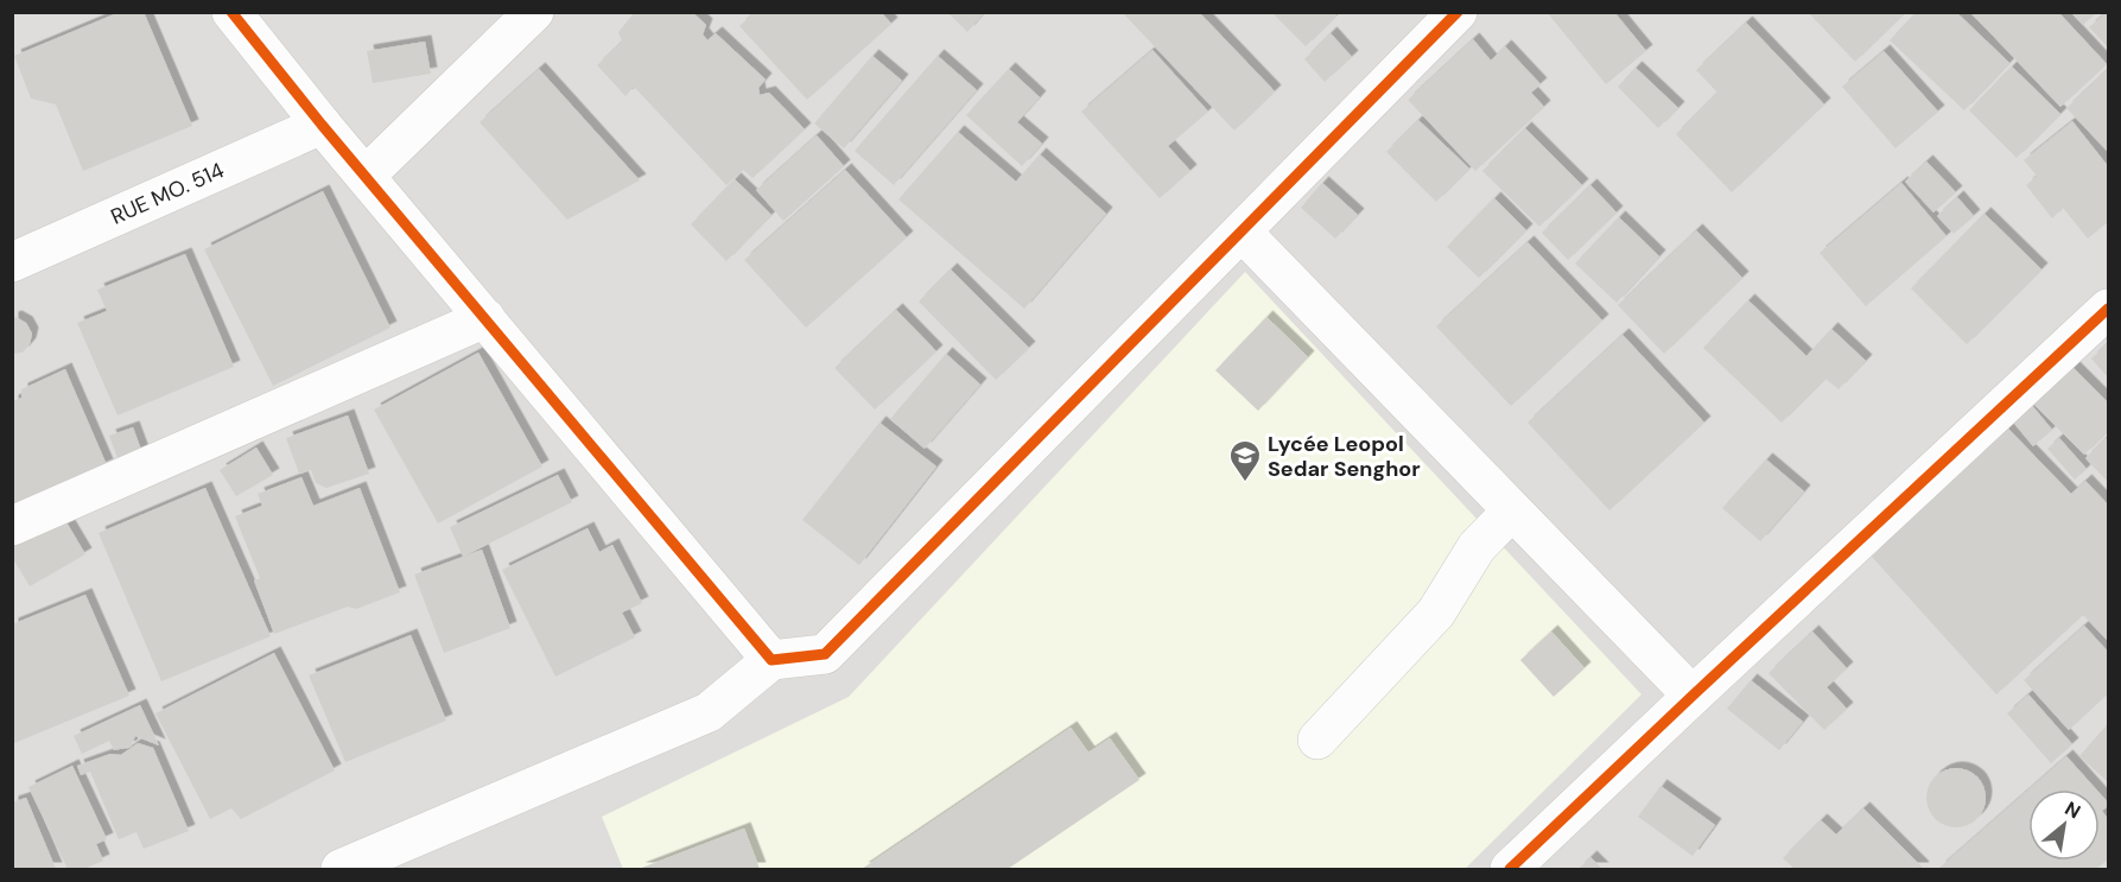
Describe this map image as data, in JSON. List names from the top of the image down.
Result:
{
  "streets": {
    "street": ["RUE MO. 514"]
  },
  "places": {
    "school or university": ["Lycée Leopol Sedar Senghor"]
  },
  "north": "top right"
}
